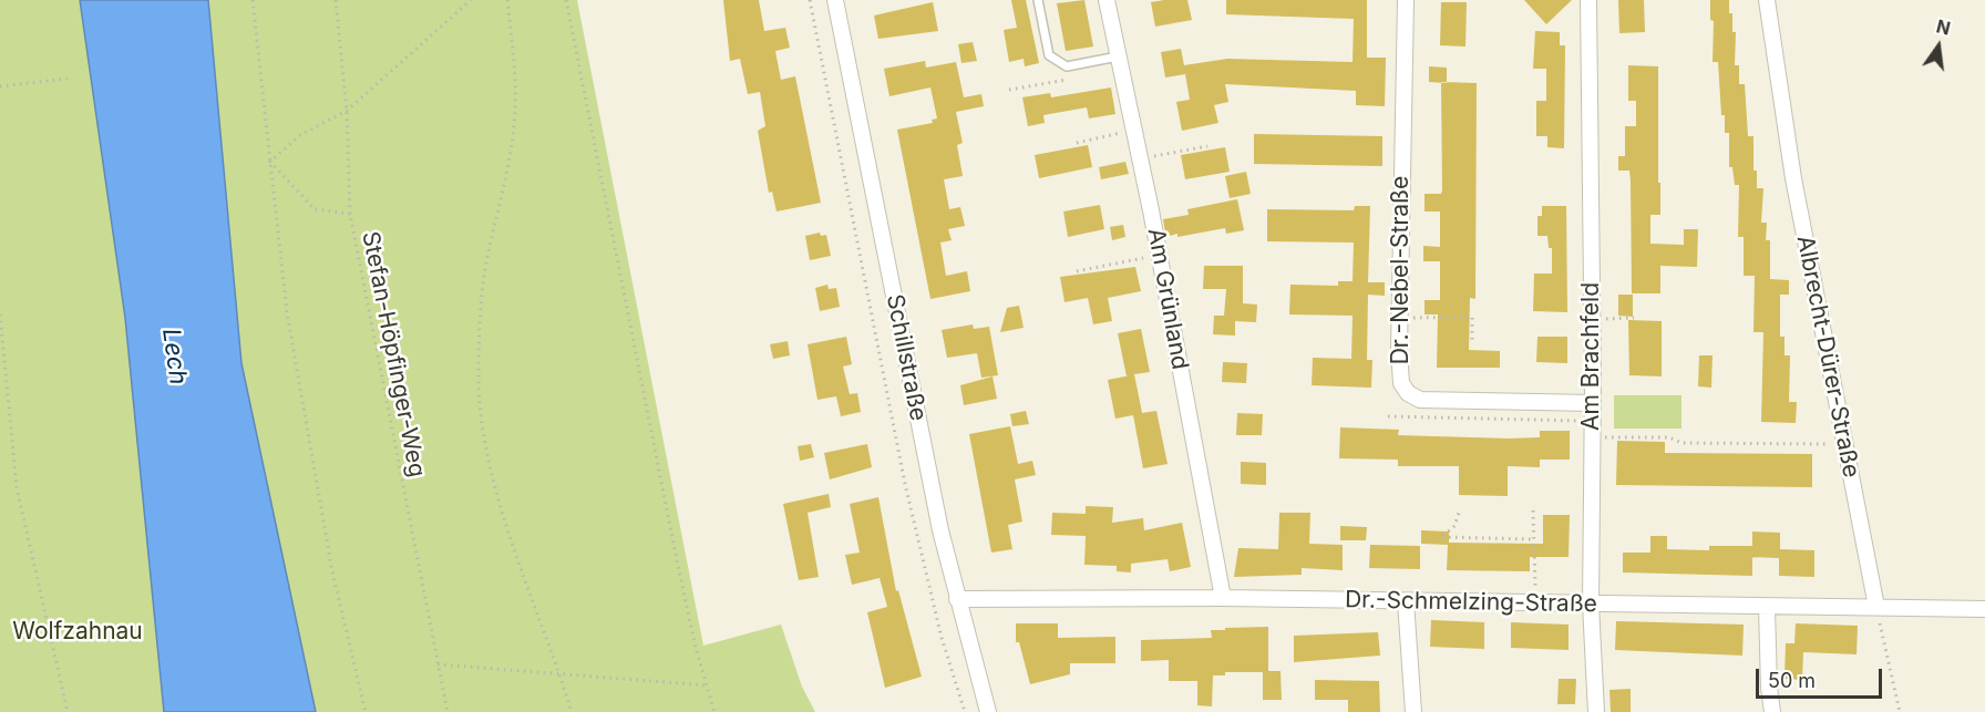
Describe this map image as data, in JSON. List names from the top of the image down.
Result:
{
  "streets": {
    "street": [
      "Dr.-Nebel-Straße",
      "Am Grünland",
      "Am Brachfeld",
      "Albrecht-Dürer-Straße",
      "Schillstraße",
      "Dr.-Schmelzing-Straße"
    ],
    "path": ["Stefan-Höpfinger-Weg"]
  },
  "crossings": [
    ["Dr.-Nebel-Straße", "Am Brachfeld"],
    ["Am Grünland", "Dr.-Schmelzing-Straße"],
    ["Am Brachfeld", "Dr.-Schmelzing-Straße"],
    ["Albrecht-Dürer-Straße", "Dr.-Schmelzing-Straße"],
    ["Schillstraße", "Dr.-Schmelzing-Straße"]
  ],
  "water": ["Lech"],
  "parks": ["Wolfzahnau"],
  "scale_bar": "50 m",
  "north": "top"
}
